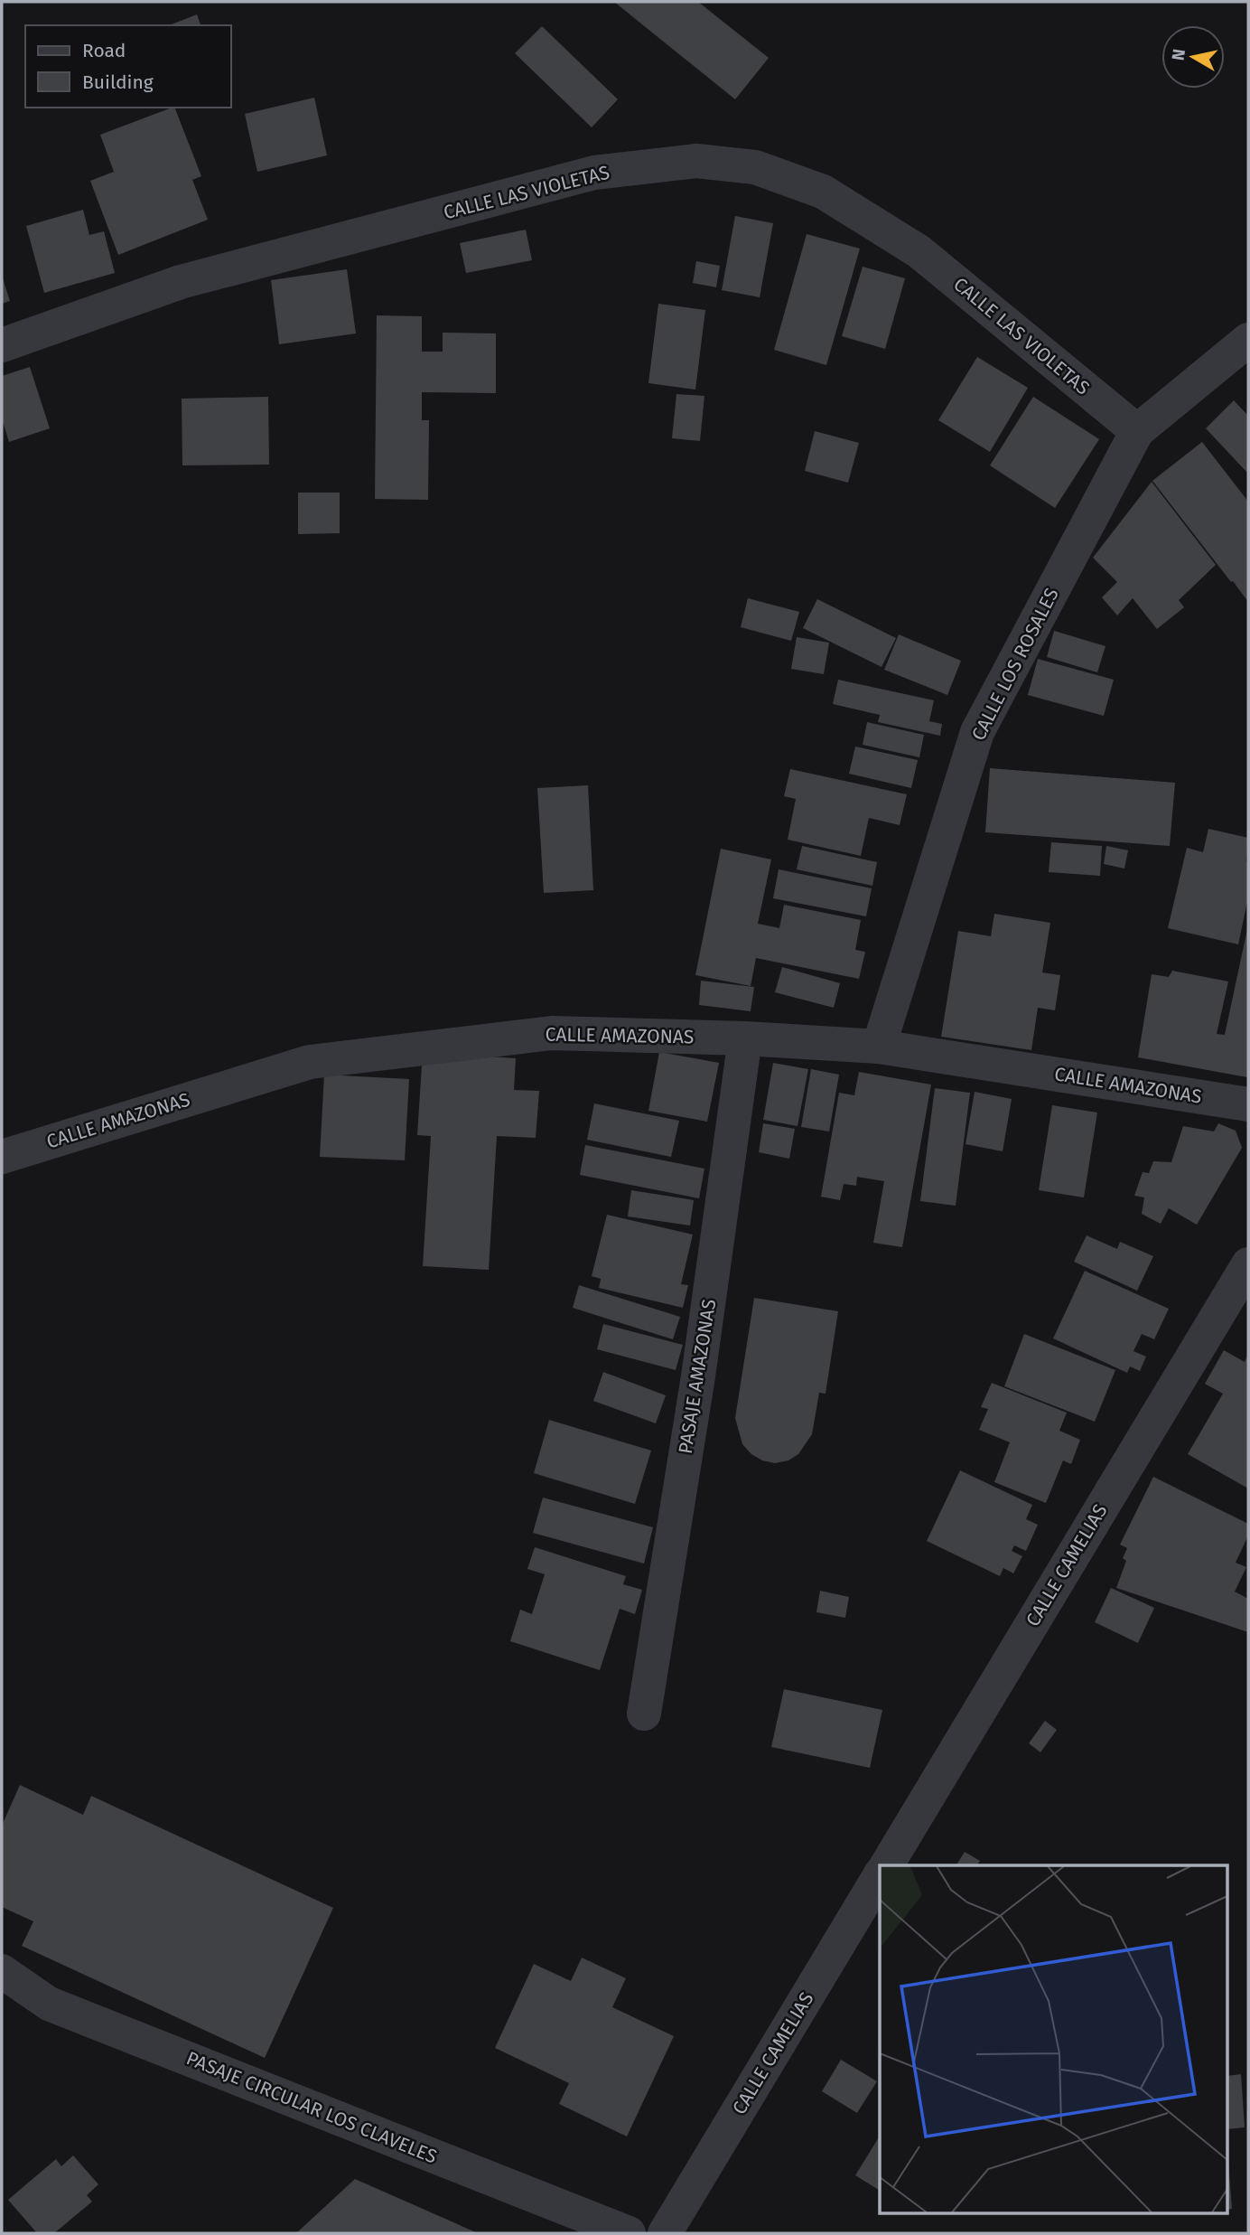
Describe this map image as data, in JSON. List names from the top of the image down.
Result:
{
  "streets": {
    "street": [
      "CALLE LAS VIOLETAS",
      "CALLE LOS ROSALES",
      "CALLE AMAZONAS",
      "PASAJE AMAZONAS",
      "CALLE CAMELIAS",
      "PASAJE CIRCULAR LOS CLAVELES"
    ]
  },
  "crossings": [
    ["CALLE LAS VIOLETAS", "CALLE LOS ROSALES"],
    ["CALLE LOS ROSALES", "CALLE AMAZONAS"],
    ["CALLE AMAZONAS", "PASAJE AMAZONAS"]
  ],
  "legend": ["Road", "Building"],
  "north": "left"
}
